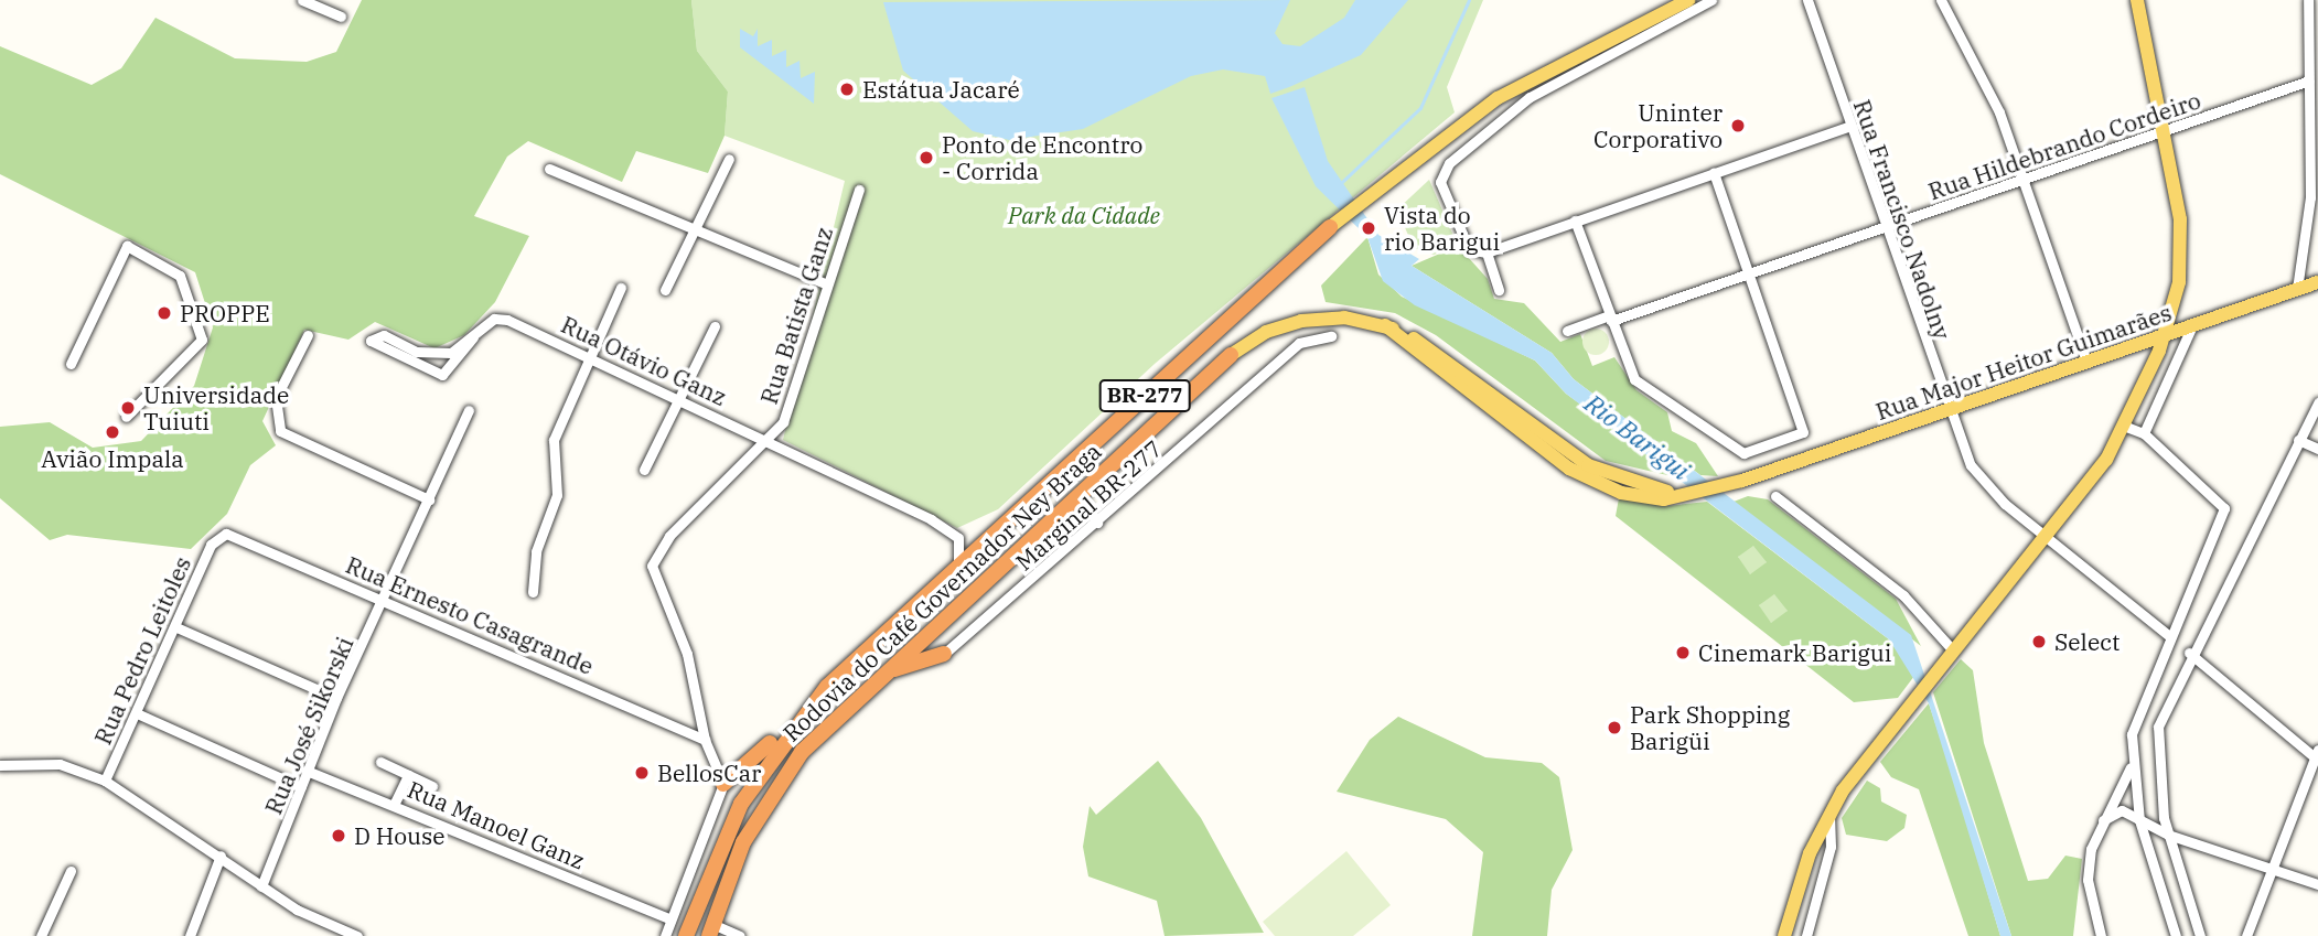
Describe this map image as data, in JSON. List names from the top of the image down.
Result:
{
  "streets": {
    "highway": ["BR-277", "Rodovia do Café Governador Ney Braga"],
    "main road": ["Rua Major Heitor Guimarães"],
    "street": [
      "Rua Hildebrando Cordeiro",
      "Rua Francisco Nadolny",
      "Rua Batista Ganz",
      "Rua Otávio Ganz",
      "Marginal BR-277",
      "Rua Ernesto Casagrande",
      "Rua Pedro Leitoles",
      "Rua José Sikorski",
      "Rua Manoel Ganz"
    ]
  },
  "crossings": [
    ["Rua Hildebrando Cordeiro", "Rua Francisco Nadolny"],
    ["Rua Francisco Nadolny", "Rua Major Heitor Guimarães"],
    ["Rua Batista Ganz", "Rua Otávio Ganz"],
    ["Rua Batista Ganz", "Rua Ernesto Casagrande"],
    ["Rua Otávio Ganz", "Rodovia do Café Governador Ney Braga"],
    ["Rua Major Heitor Guimarães", "Rodovia do Café Governador Ney Braga"],
    ["Rua Ernesto Casagrande", "Rua Pedro Leitoles"],
    ["Rua Ernesto Casagrande", "Rua José Sikorski"],
    ["Rua José Sikorski", "Rua Manoel Ganz"]
  ],
  "water": ["Rio Barigui"],
  "parks": ["Park da Cidade"],
  "places": [
    "Estátua Jacaré",
    "Uninter Corporativo",
    "Ponto de Encontro - Corrida",
    "Vista do rio Barigui",
    "PROPPE",
    "Universidade Tuiuti",
    "Avião Impala",
    "Select",
    "Cinemark Barigui",
    "Park Shopping Barigüi",
    "BellosCar",
    "D House"
  ]
}
